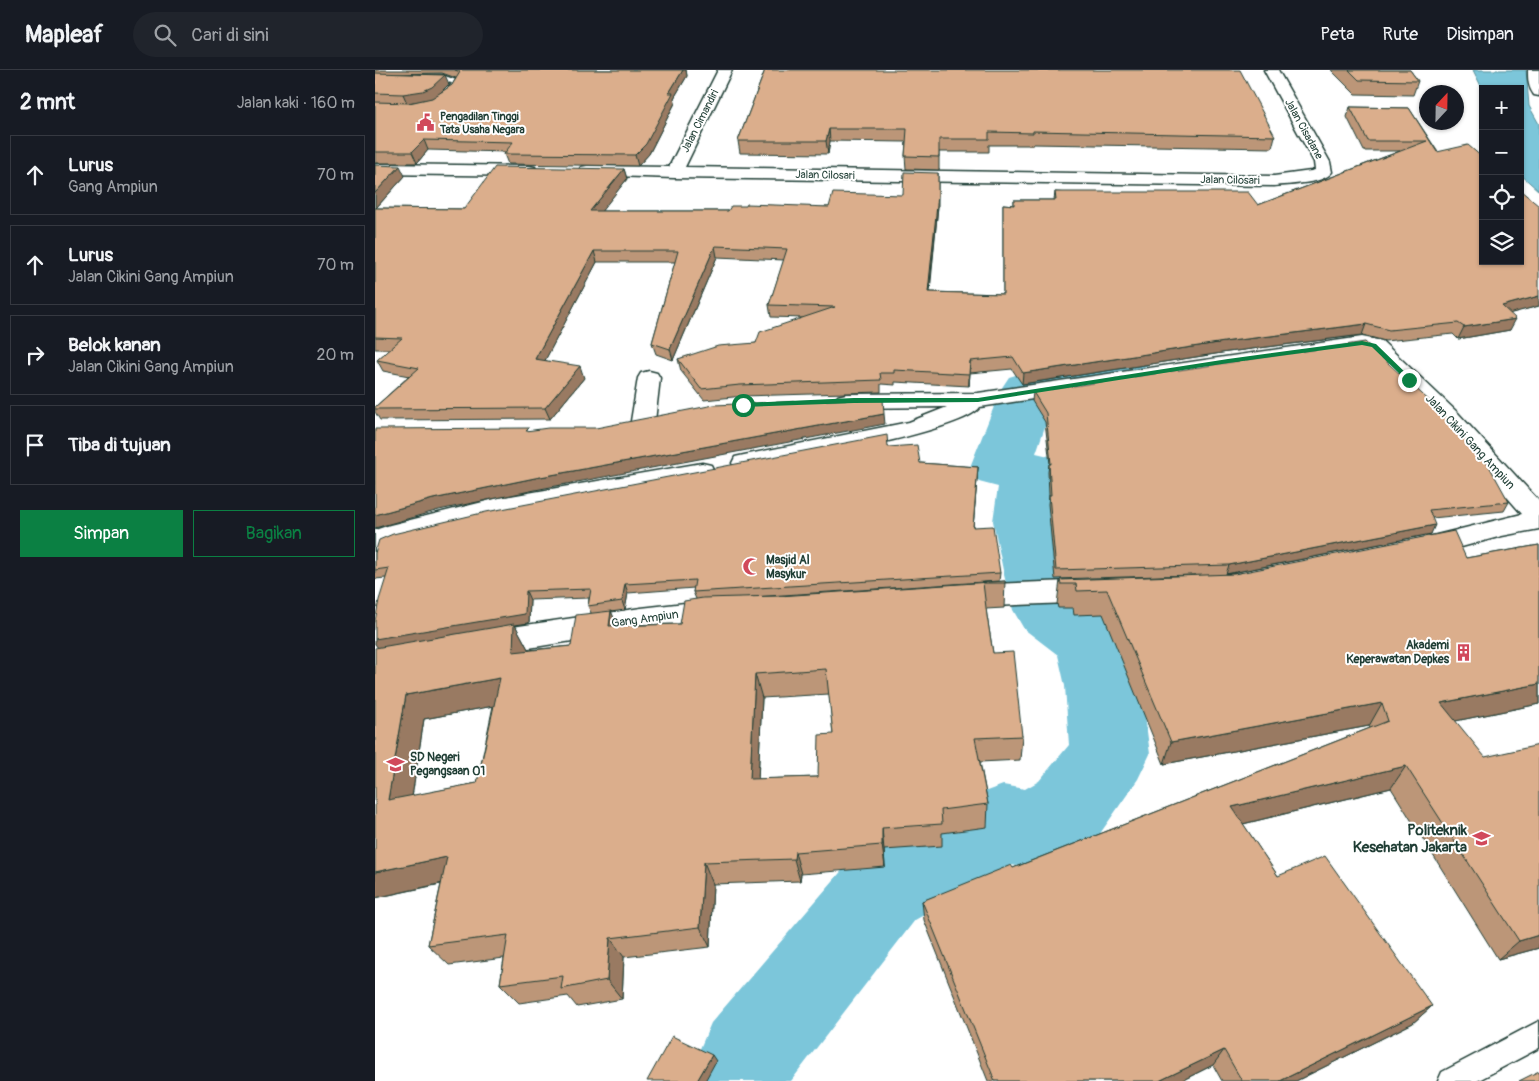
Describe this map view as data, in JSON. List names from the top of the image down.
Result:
{
  "streets": {
    "street": [
      "Jalan Cimandiri",
      "Jalan Cisadane",
      "Jalan Cilosari",
      "Jalan Cikini Gang Ampiun",
      "Gang Ampiun"
    ]
  },
  "crossings": [
    ["Jalan Cimandiri", "Jalan Cilosari"],
    ["Jalan Cisadane", "Jalan Cilosari"]
  ],
  "places": {
    "public building": ["Pengadilan Tinggi Tata Usaha Negara"],
    "mosque": ["Masjid Al Masykur"],
    "building": ["Akademi Keperawatan Depkes"],
    "school or university": ["SD Negeri Pegangsaan 01", "Politeknik Kesehatan Jakarta"]
  },
  "north": "top",
  "page": {
    "header": "Mapleaf",
    "search": "Cari di sini",
    "nav": ["Peta", "Rute", "Disimpan"],
    "heading": ["2 mnt", "Jalan kaki · 160 m"],
    "map_buttons": ["+", "−"],
    "list": [
      ["Lurus", "Gang Ampiun", "70 m"],
      ["Lurus", "Jalan Cikini Gang Ampiun", "70 m"],
      ["Belok kanan", "Jalan Cikini Gang Ampiun", "20 m"],
      "Tiba di tujuan"
    ],
    "buttons": ["Simpan", "Bagikan"]
  }
}
